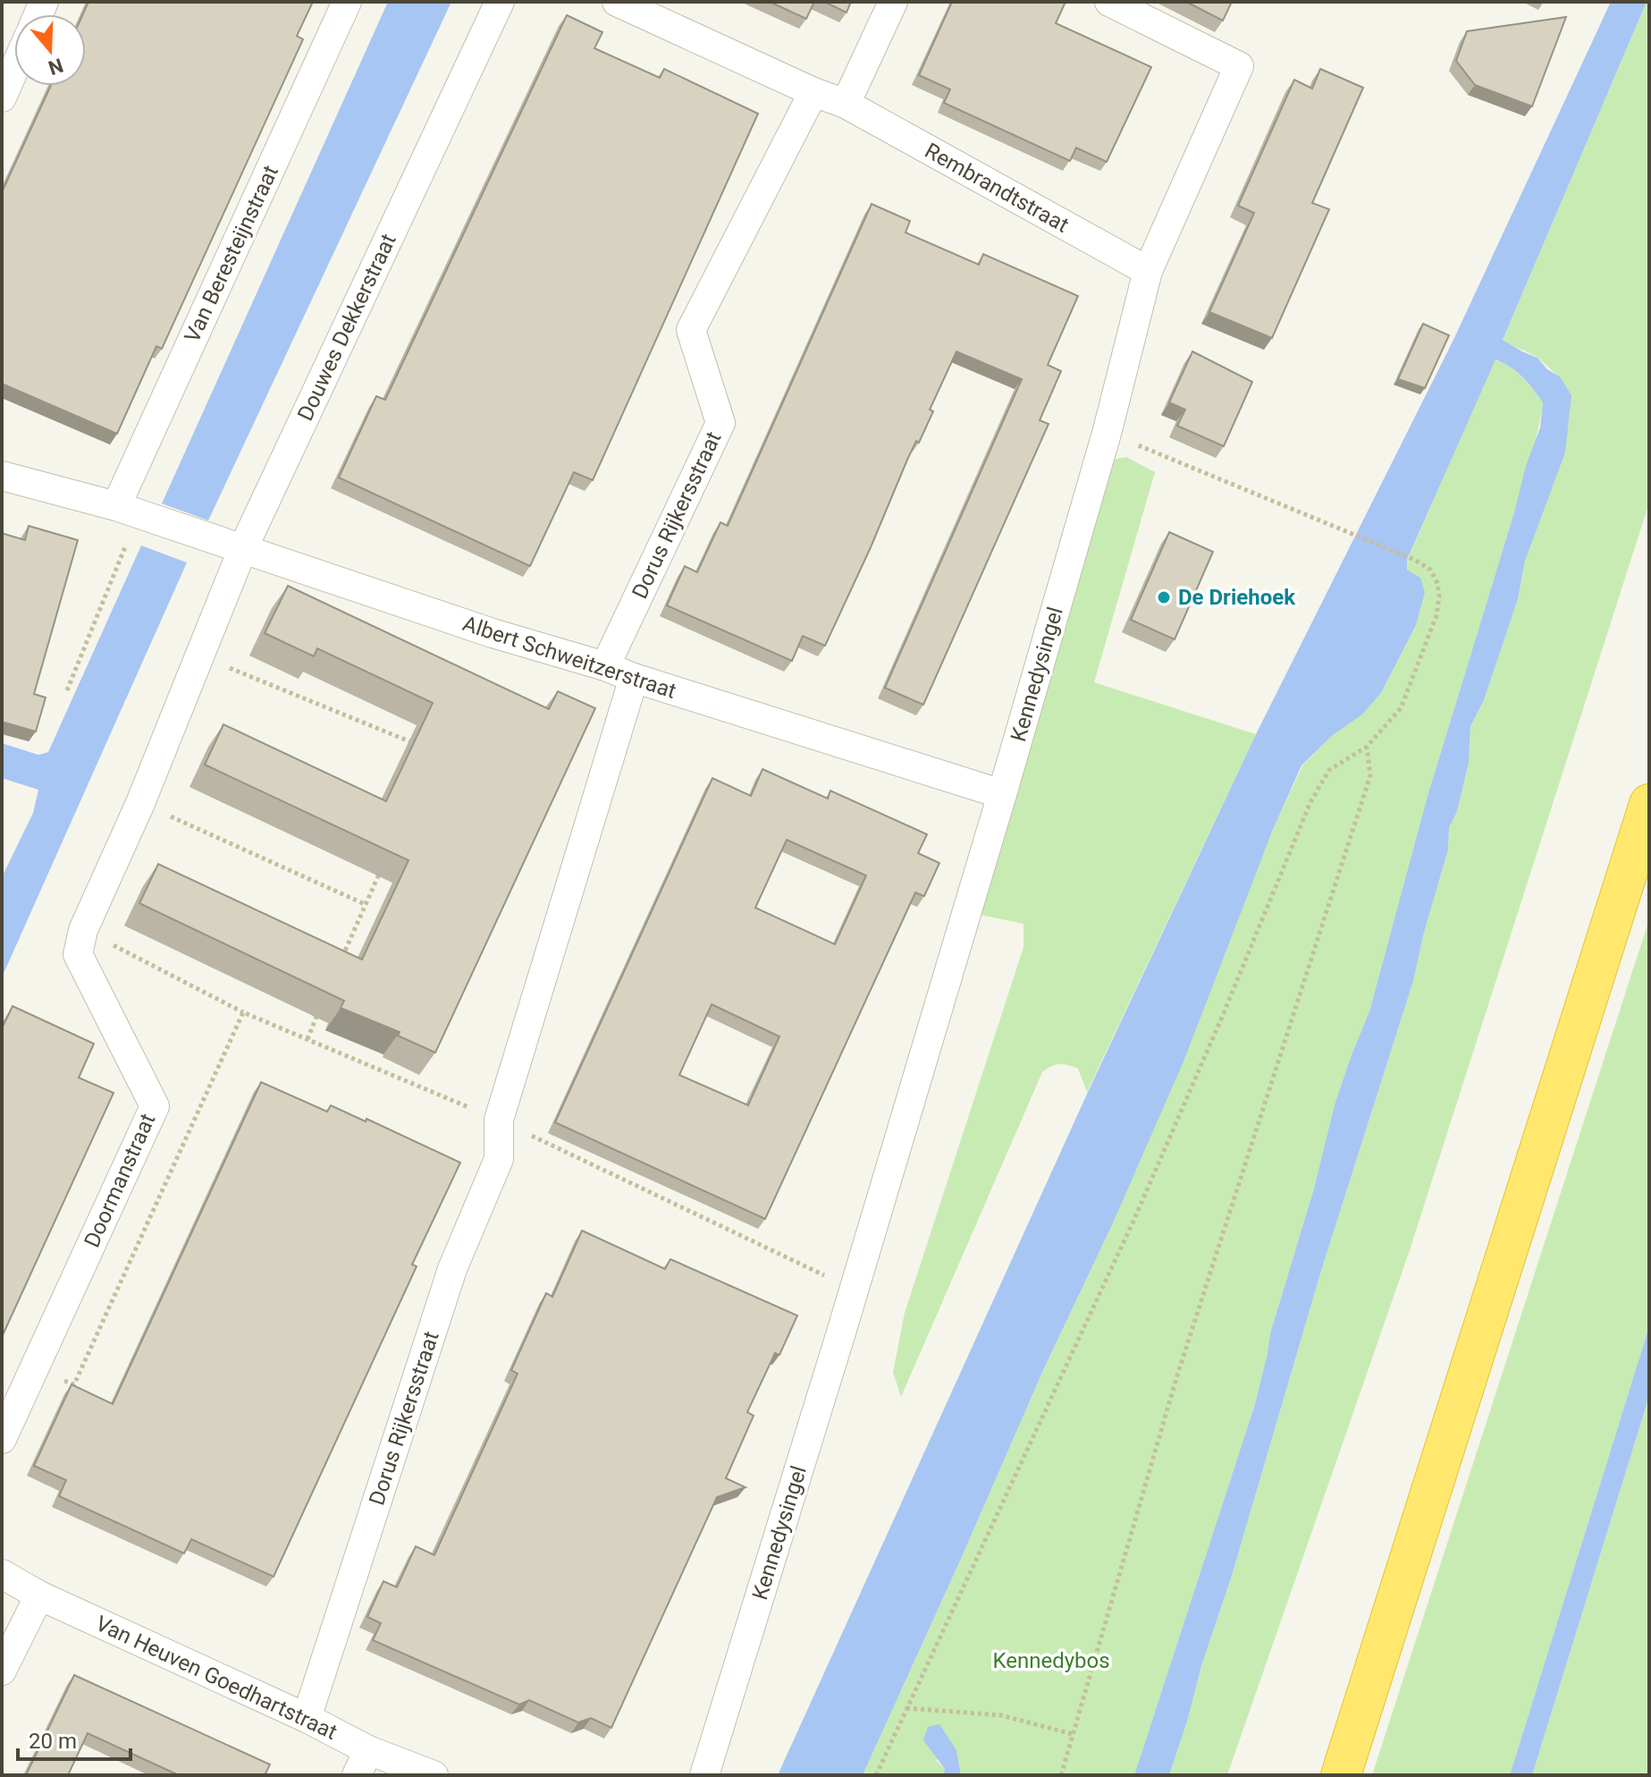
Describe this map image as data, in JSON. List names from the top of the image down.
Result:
{
  "streets": {
    "street": [
      "Rembrandtstraat",
      "Van Beresteijnstraat",
      "Douwes Dekkerstraat",
      "Dorus Rijkersstraat",
      "Albert Schweitzerstraat",
      "Kennedysingel",
      "Doormanstraat",
      "Van Heuven Goedhartstraat"
    ]
  },
  "crossings": [
    ["Rembrandtstraat", "Dorus Rijkersstraat"],
    ["Rembrandtstraat", "Kennedysingel"],
    ["Van Beresteijnstraat", "Albert Schweitzerstraat"],
    ["Douwes Dekkerstraat", "Albert Schweitzerstraat"],
    ["Douwes Dekkerstraat", "Doormanstraat"],
    ["Dorus Rijkersstraat", "Albert Schweitzerstraat"],
    ["Dorus Rijkersstraat", "Van Heuven Goedhartstraat"],
    ["Albert Schweitzerstraat", "Kennedysingel"]
  ],
  "parks": ["Kennedybos"],
  "places": ["De Driehoek"],
  "scale_bar": "20 m",
  "north": "bottom"
}
